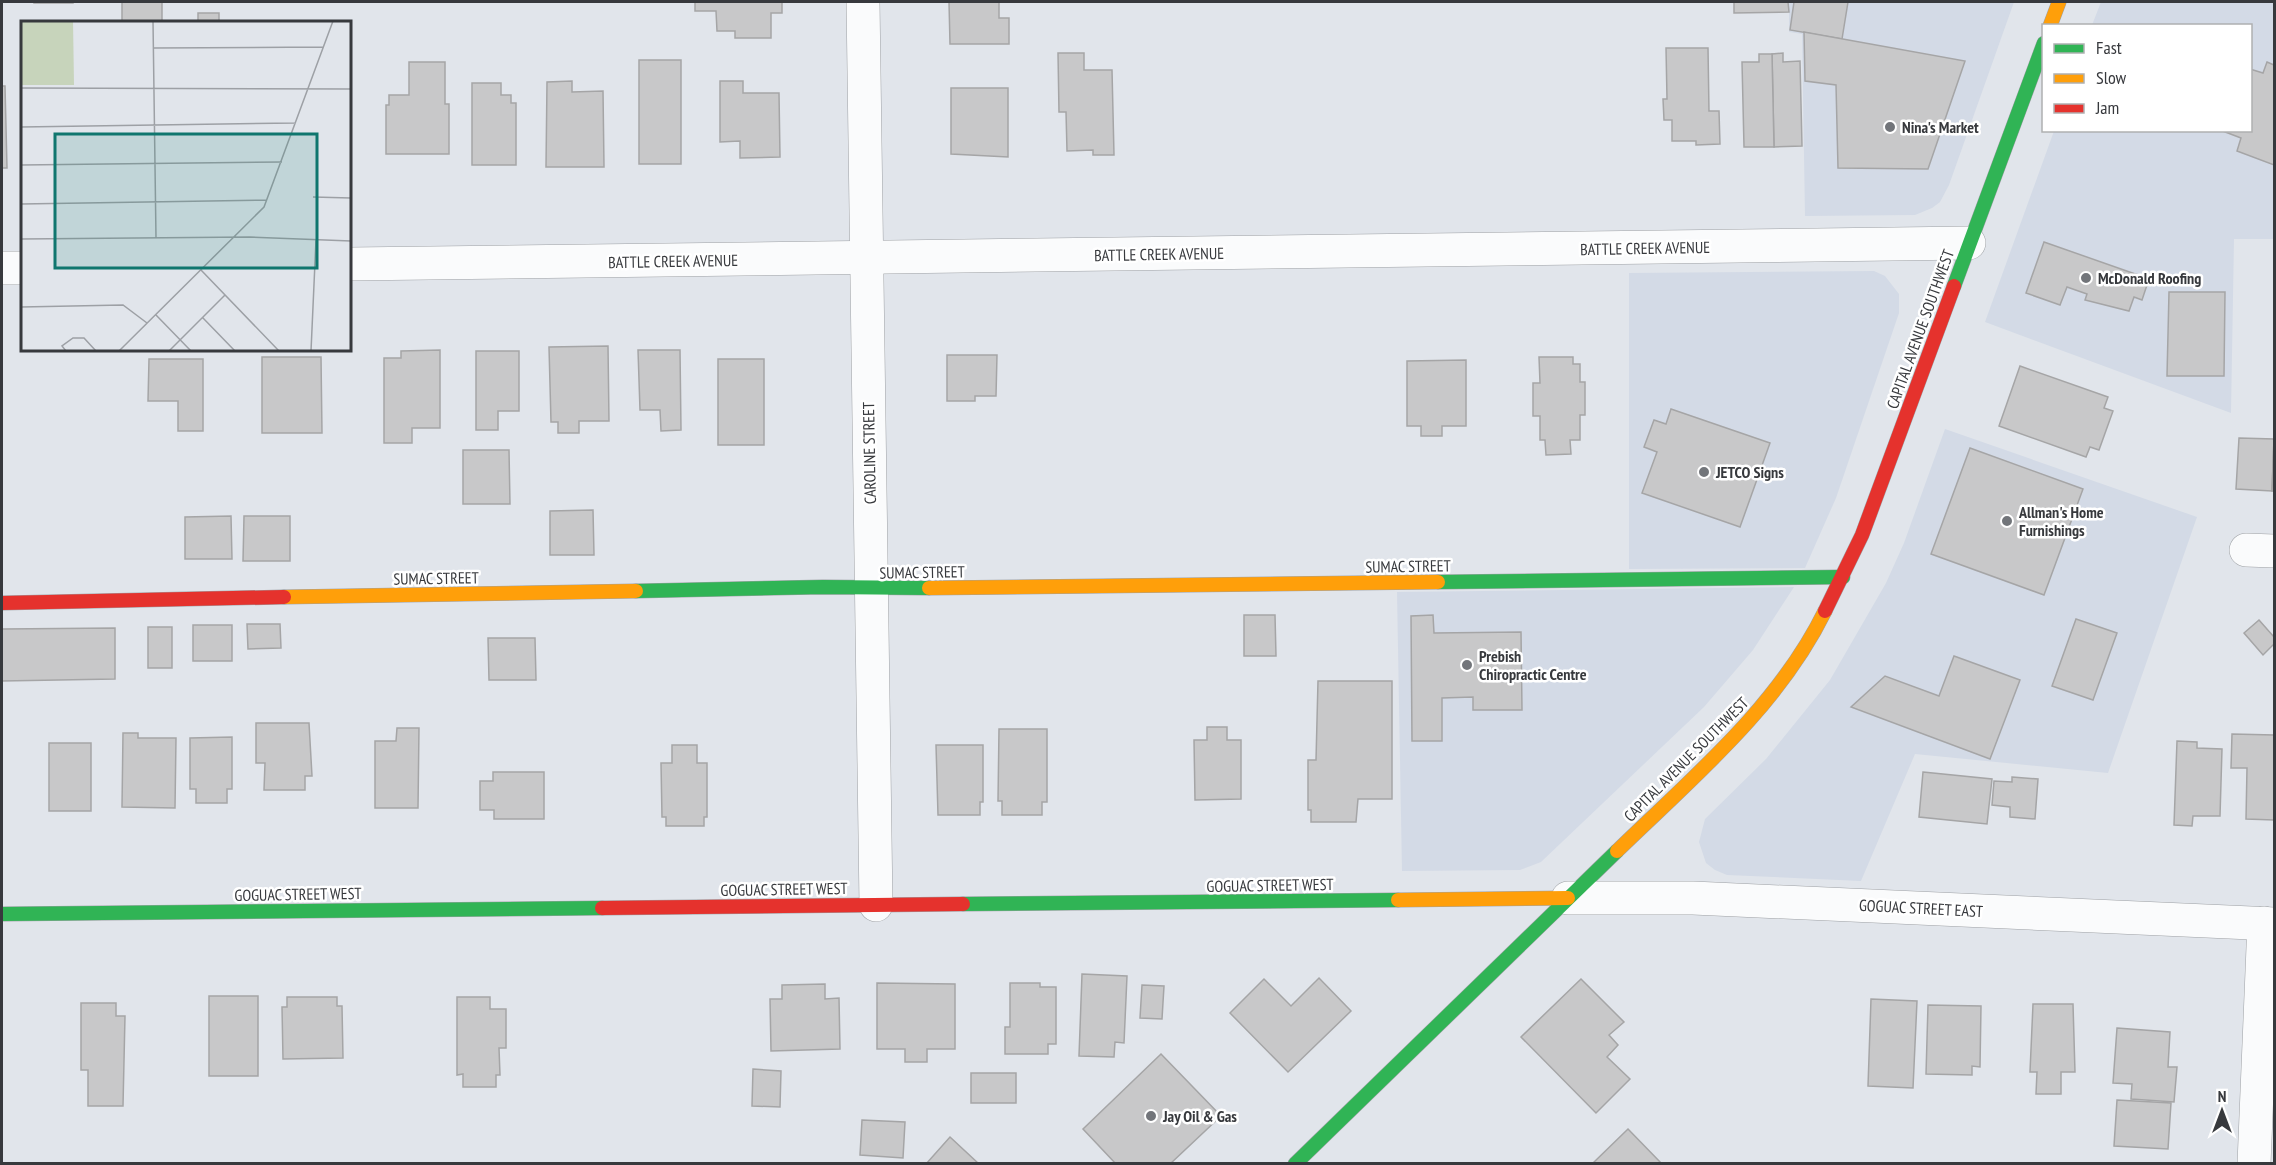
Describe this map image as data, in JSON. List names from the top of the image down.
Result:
{
  "streets": {
    "street": [
      "BATTLE CREEK AVENUE",
      "CAPITAL AVENUE SOUTHWEST",
      "CAROLINE STREET",
      "SUMAC STREET",
      "GOGUAC STREET WEST",
      "GOGUAC STREET EAST"
    ]
  },
  "crossings": [
    ["BATTLE CREEK AVENUE", "CAPITAL AVENUE SOUTHWEST"],
    ["BATTLE CREEK AVENUE", "CAROLINE STREET"],
    ["CAPITAL AVENUE SOUTHWEST", "SUMAC STREET"],
    ["CAPITAL AVENUE SOUTHWEST", "GOGUAC STREET WEST"],
    ["CAPITAL AVENUE SOUTHWEST", "GOGUAC STREET EAST"],
    ["CAROLINE STREET", "SUMAC STREET"],
    ["CAROLINE STREET", "GOGUAC STREET WEST"],
    ["GOGUAC STREET WEST", "GOGUAC STREET EAST"]
  ],
  "places": [
    "Nina's Market",
    "McDonald Roofing",
    "JETCO Signs",
    "Allman's Home Furnishings",
    "Prebish Chiropractic Centre",
    "Jay Oil & Gas"
  ],
  "legend": ["Fast", "Slow", "Jam"],
  "north": "top"
}
